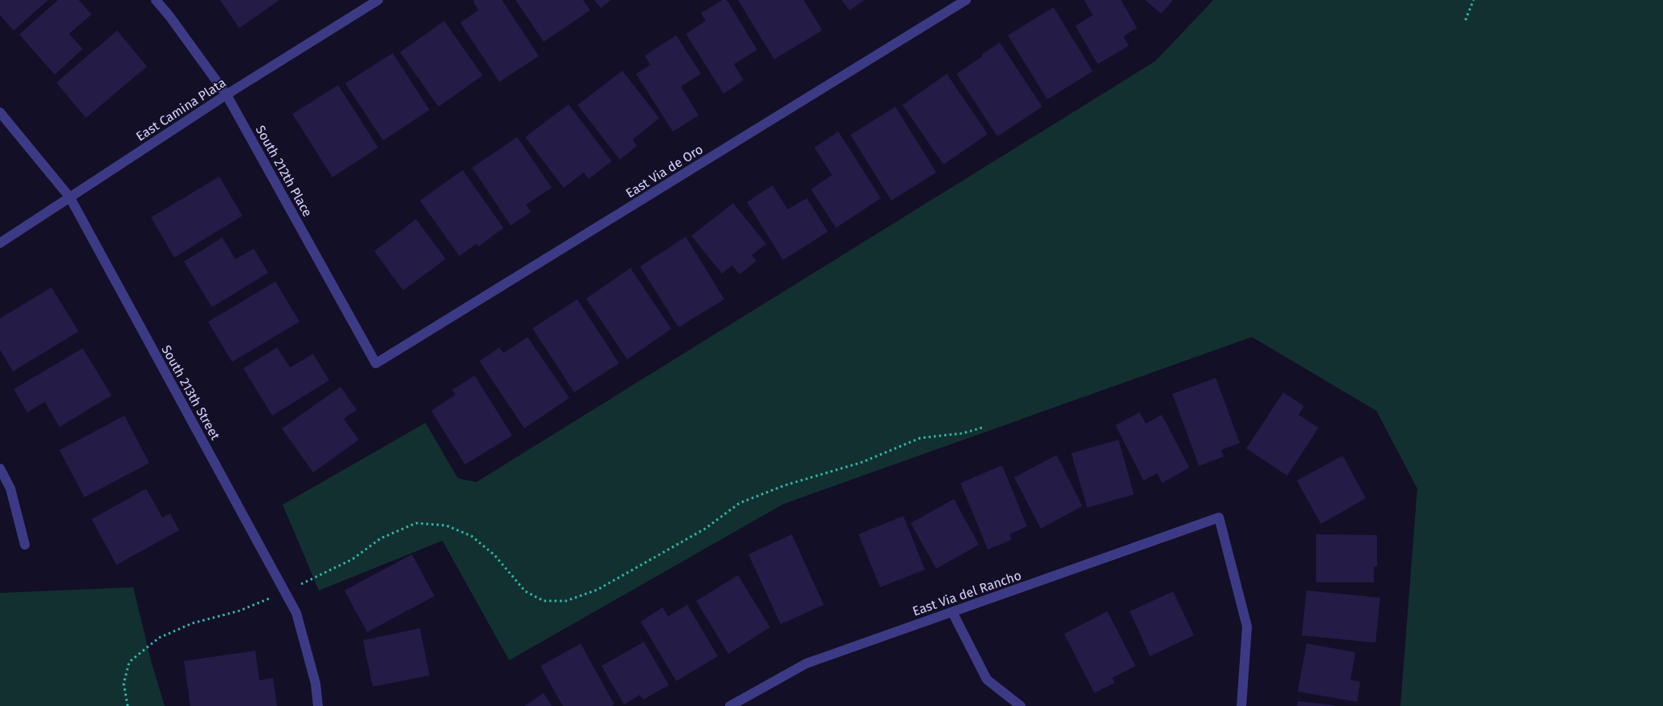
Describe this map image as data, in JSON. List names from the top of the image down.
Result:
{
  "streets": {
    "street": [
      "East Camina Plata",
      "South 212th Place",
      "East Via de Oro",
      "South 213th Street",
      "East Via del Rancho"
    ]
  },
  "crossings": [
    ["East Camina Plata", "South 212th Place"],
    ["East Camina Plata", "South 213th Street"],
    ["South 212th Place", "East Via de Oro"]
  ]
}
